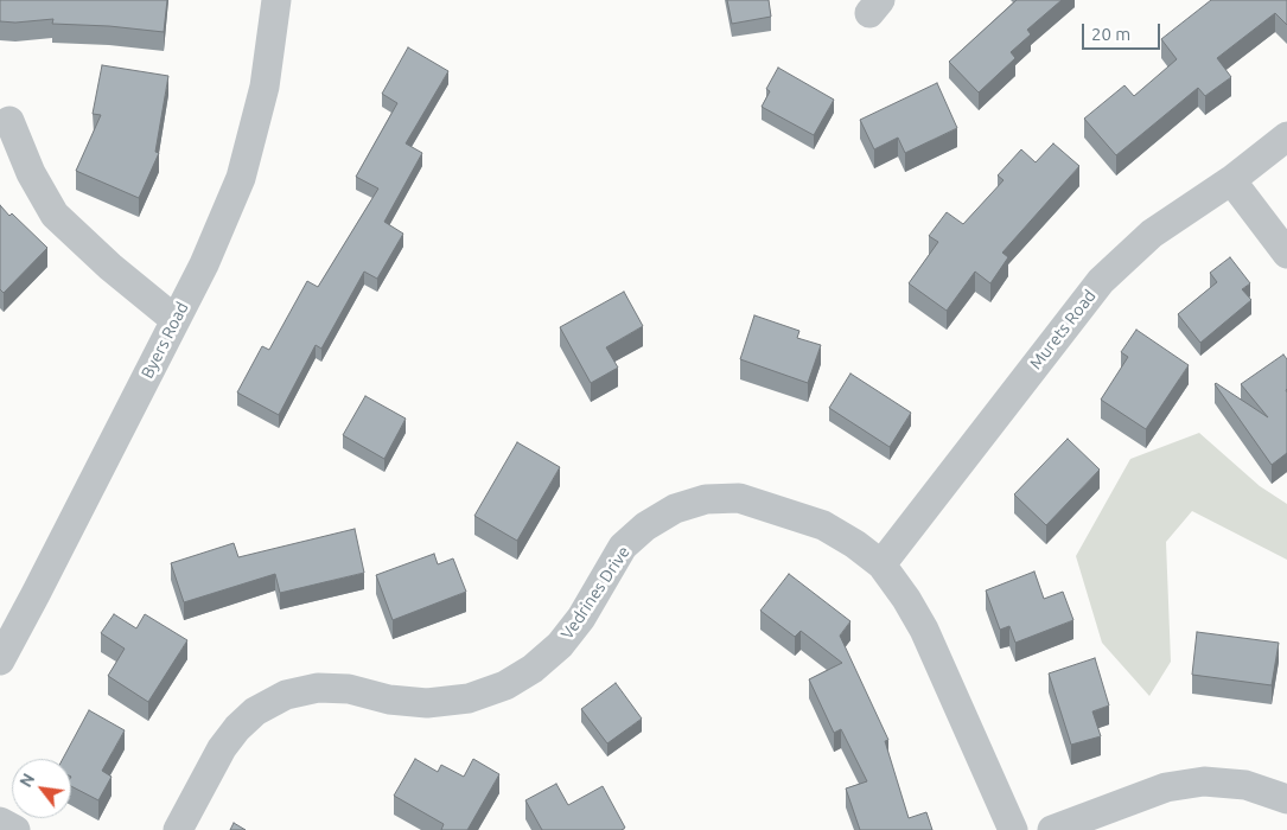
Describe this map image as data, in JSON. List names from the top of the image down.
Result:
{
  "streets": {
    "street": ["Murets Road", "Byers Road", "Vedrines Drive"]
  },
  "crossings": [
    ["Murets Road", "Vedrines Drive"]
  ],
  "scale_bar": "20 m",
  "north": "top left"
}
